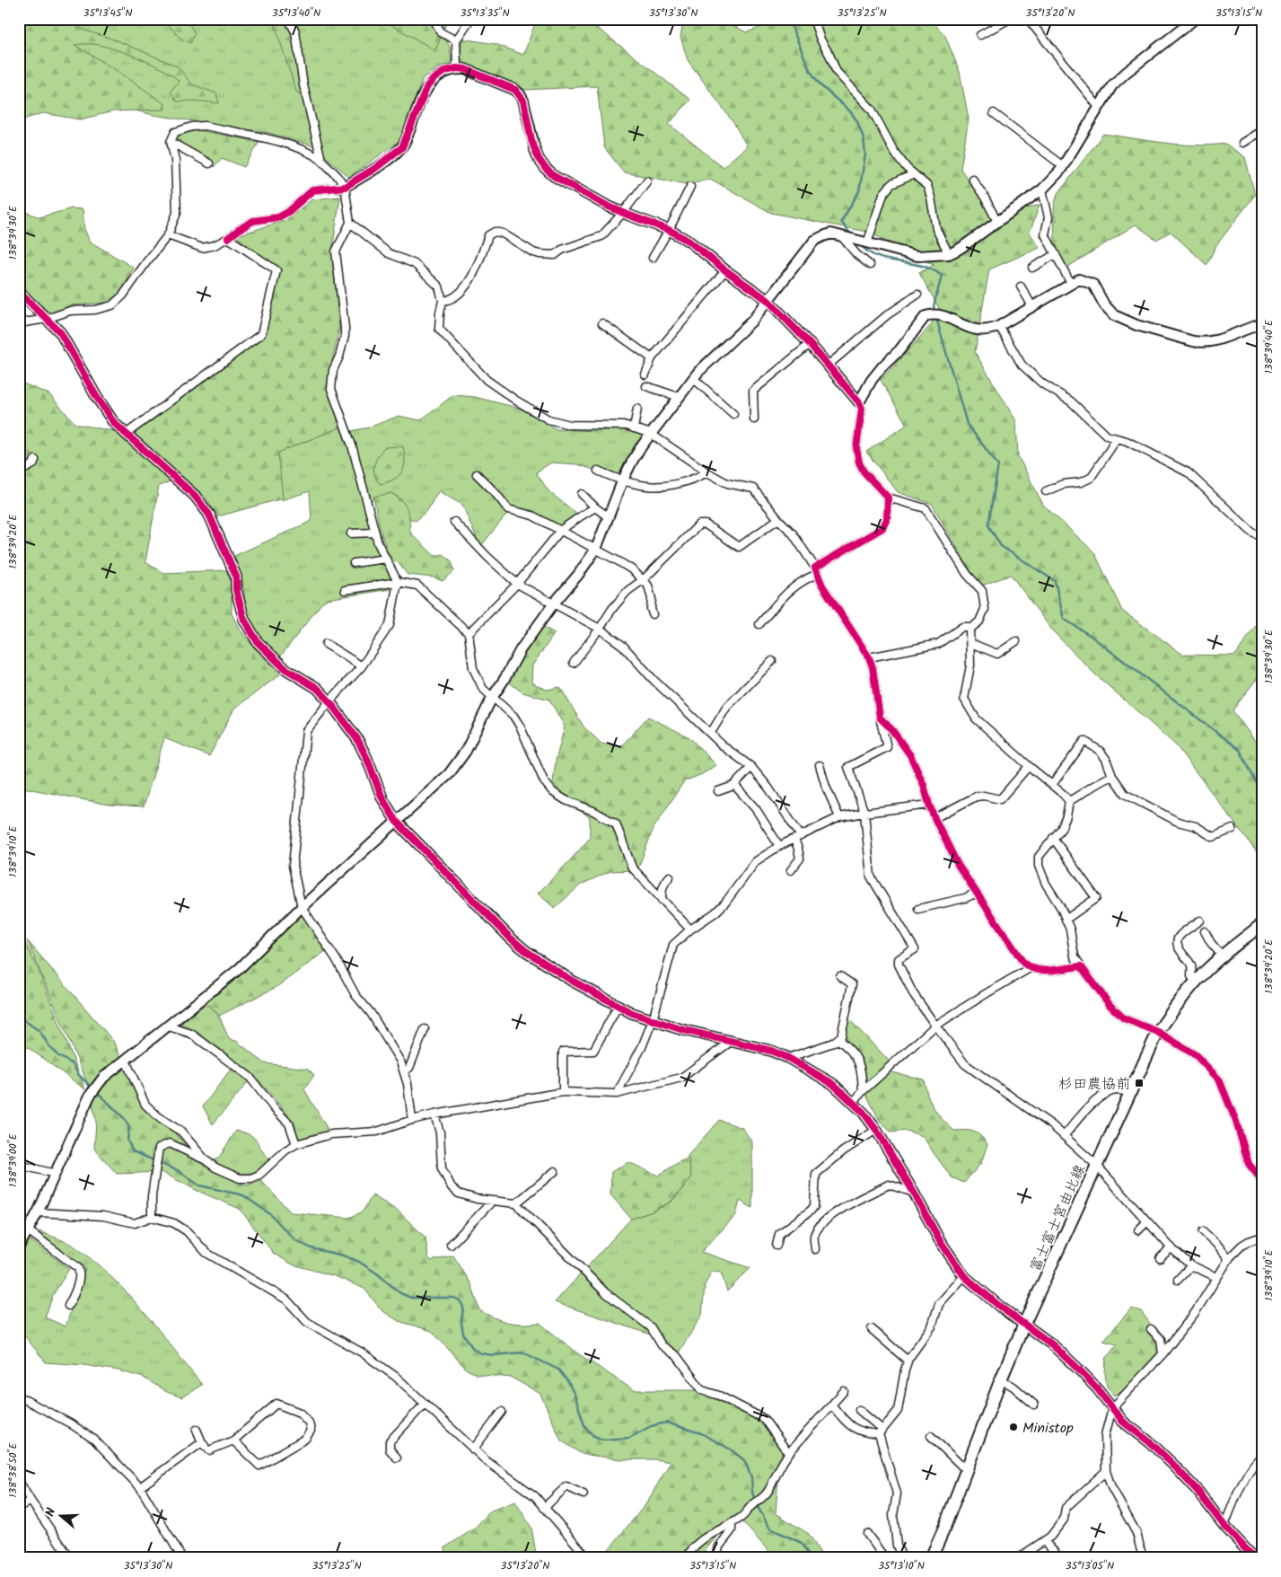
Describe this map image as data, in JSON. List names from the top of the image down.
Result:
{
  "streets": {
    "main road": ["富士富士宮由比線"]
  },
  "places": {
    "transit": ["杉田農協前"],
    "other": ["Ministop"]
  },
  "north": "left",
  "coordinates": [
    "35°13'45\"N",
    "35°13'40\"N",
    "35°13'35\"N",
    "35°13'30\"N",
    "35°13'25\"N",
    "35°13'20\"N",
    "35°13'15\"N",
    "138°39'30\"E",
    "138°39'40\"E",
    "138°39'20\"E",
    "138°39'10\"E",
    "138°39'00\"E",
    "138°38'50\"E",
    "35°13'10\"N",
    "35°13'05\"N"
  ]
}
